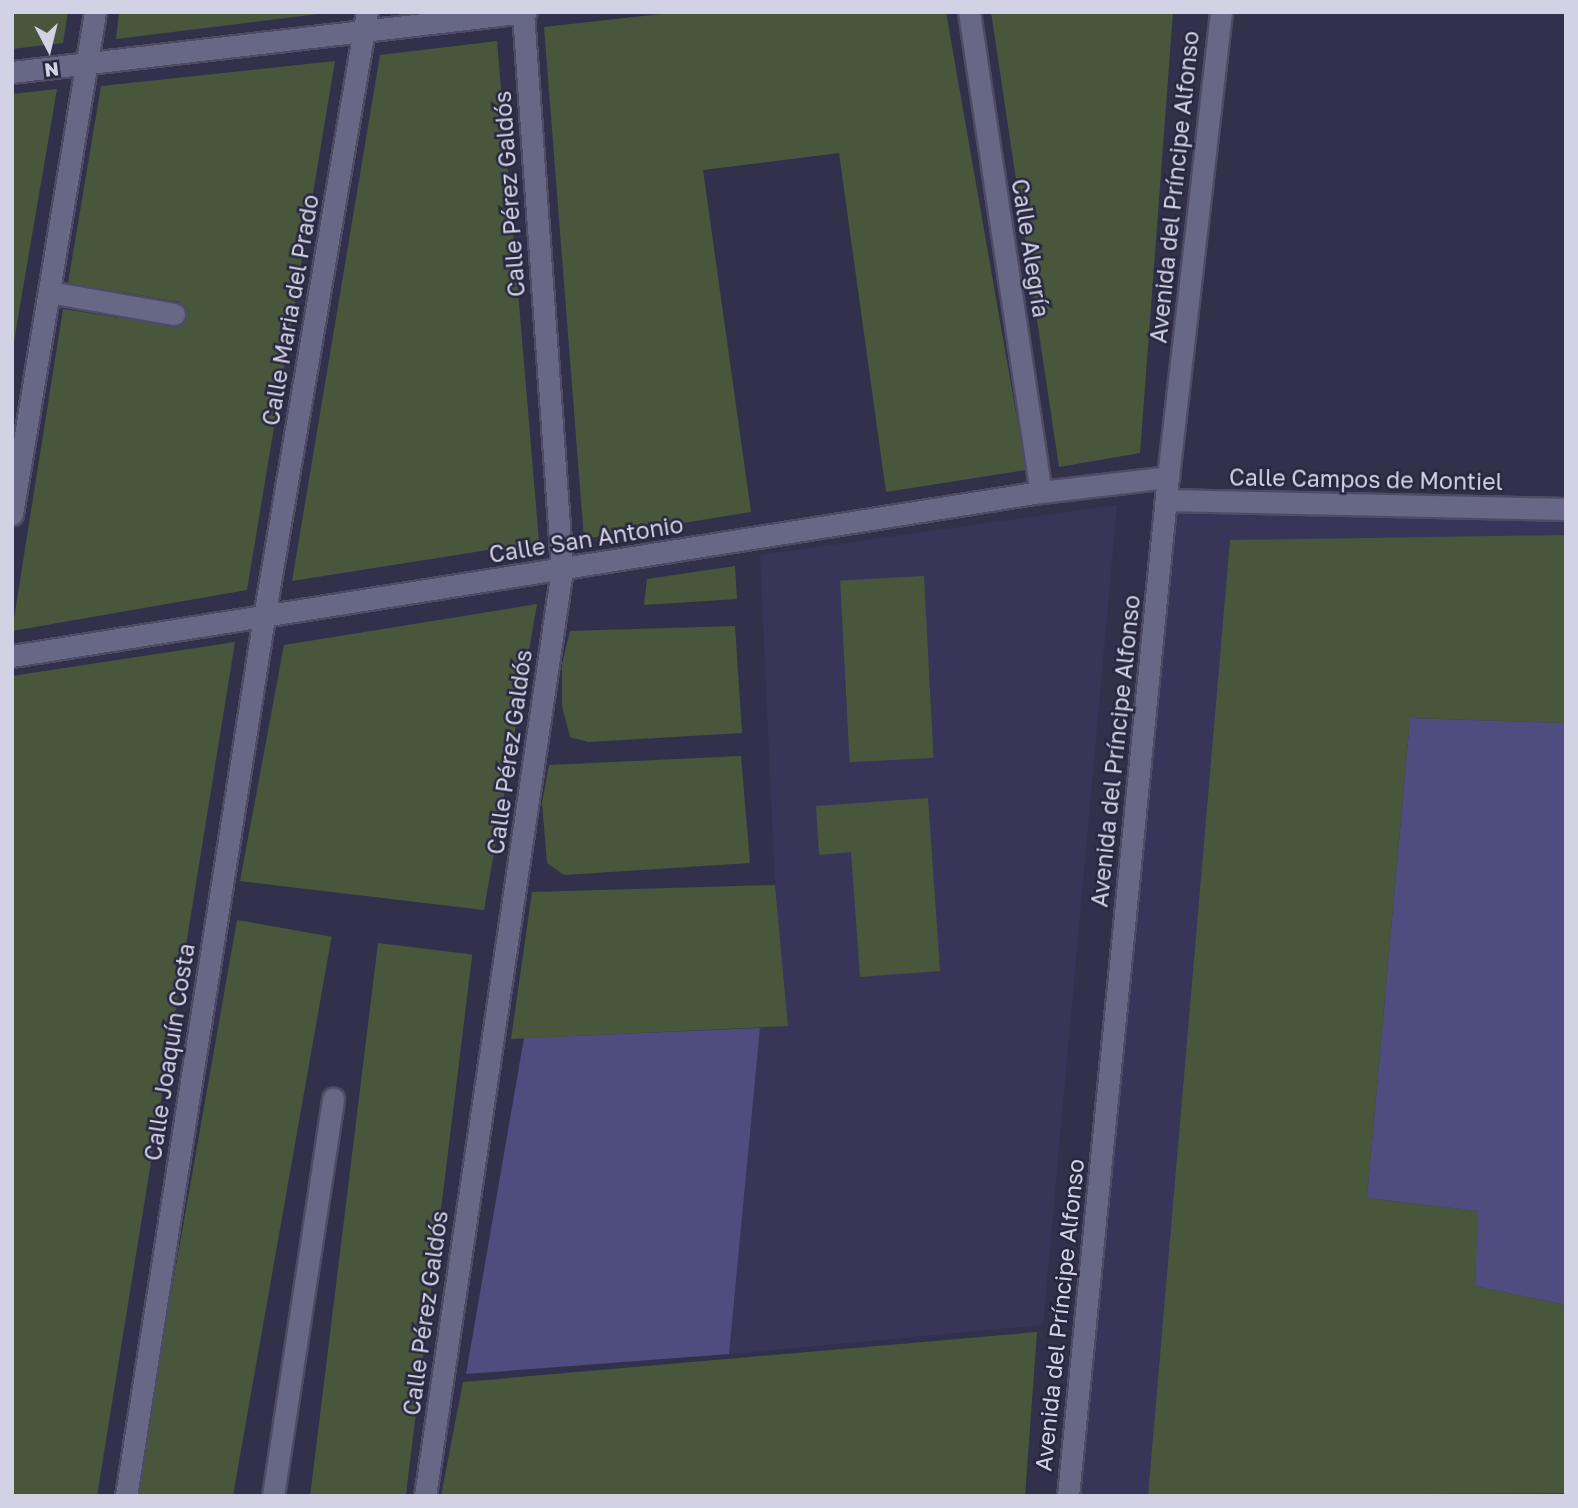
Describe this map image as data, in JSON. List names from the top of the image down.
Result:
{
  "streets": {
    "street": [
      "Avenida del Príncipe Alfonso",
      "Calle Pérez Galdós",
      "Calle Alegría",
      "Calle Maria del Prado",
      "Calle Campos de Montiel",
      "Calle San Antonio",
      "Calle Joaquín Costa"
    ]
  },
  "crossings": [
    ["Avenida del Príncipe Alfonso", "Calle Campos de Montiel"],
    ["Avenida del Príncipe Alfonso", "Calle San Antonio"],
    ["Calle Pérez Galdós", "Calle San Antonio"],
    ["Calle Alegría", "Calle San Antonio"],
    ["Calle Maria del Prado", "Calle San Antonio"],
    ["Calle Maria del Prado", "Calle Joaquín Costa"],
    ["Calle San Antonio", "Calle Joaquín Costa"]
  ],
  "north": "bottom"
}
